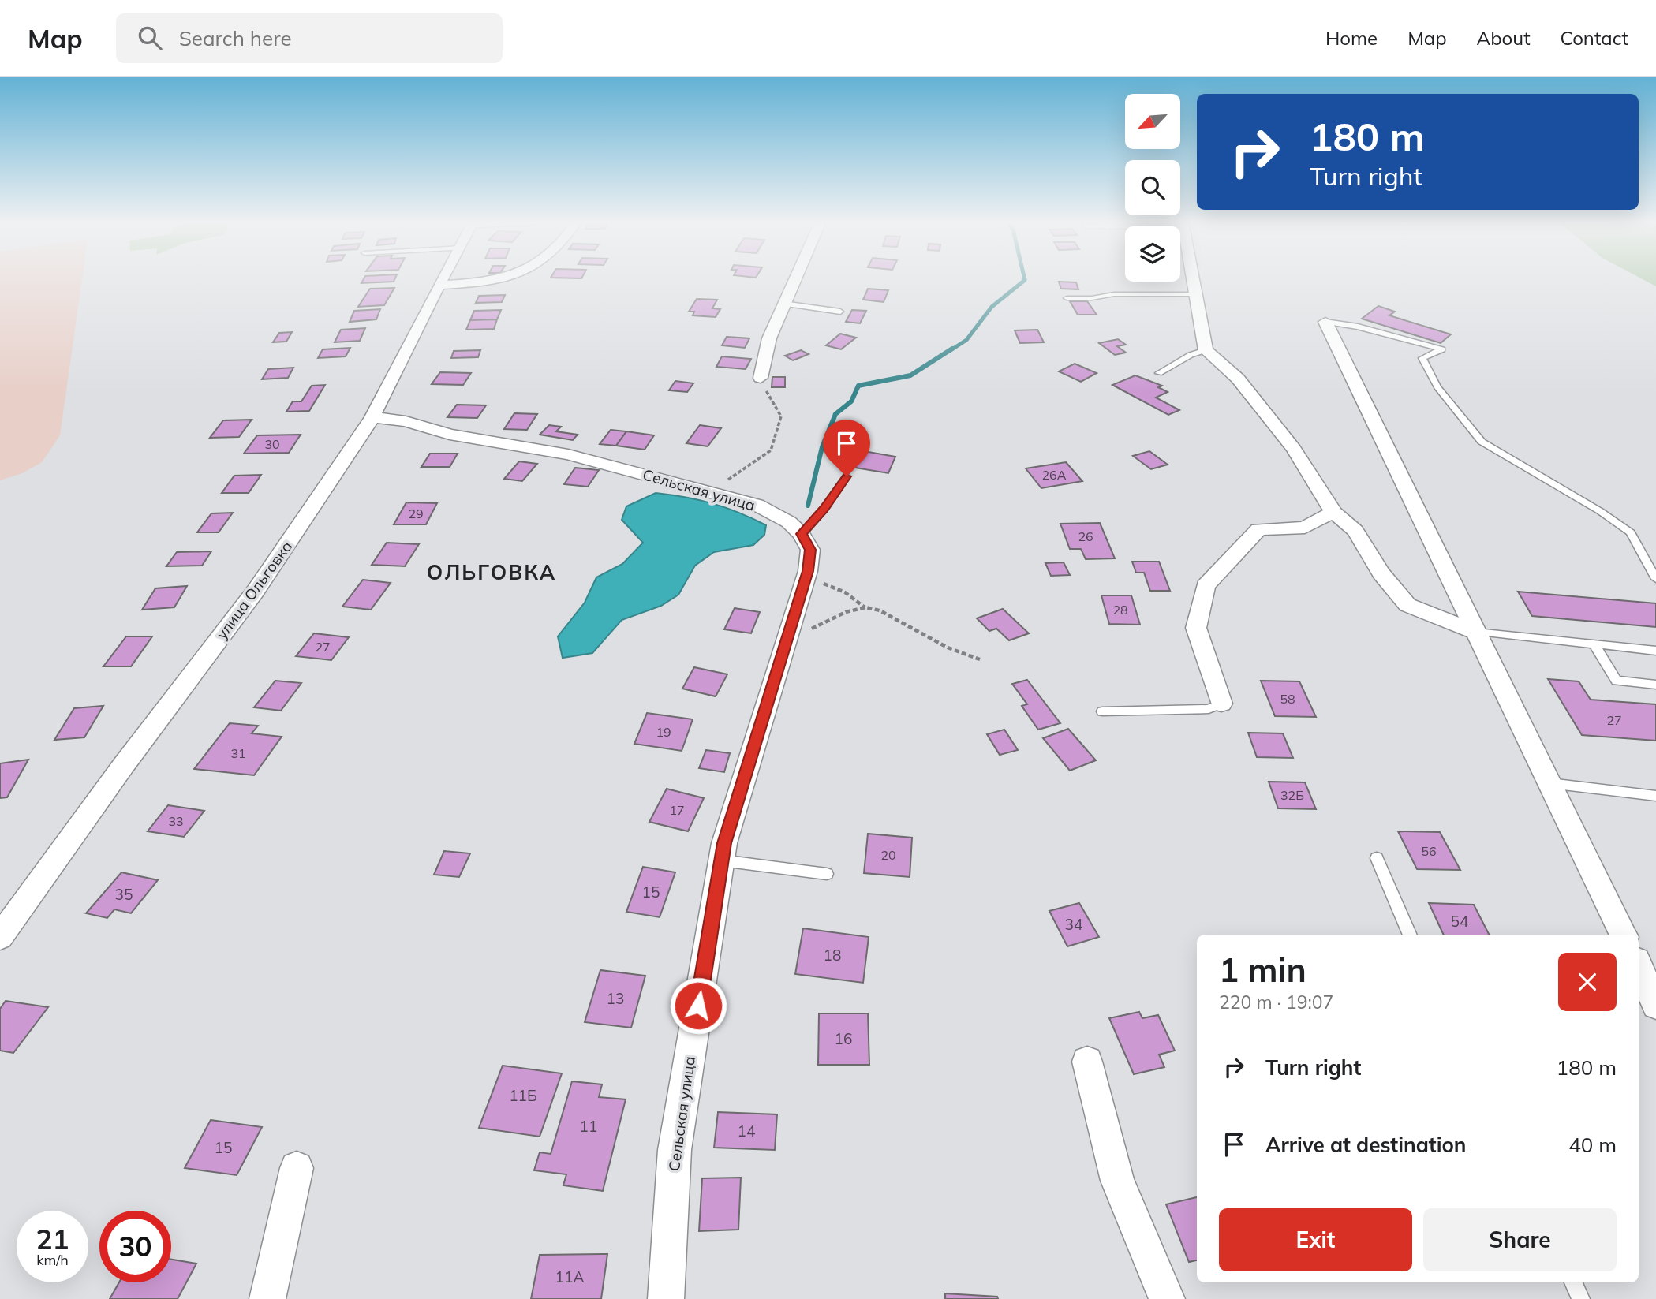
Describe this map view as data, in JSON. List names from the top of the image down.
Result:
{
  "streets": {
    "street": ["Сельская улица", "улица Ольговка"]
  },
  "crossings": [
    ["Сельская улица", "улица Ольговка"]
  ],
  "districts": ["ОЛЬГОВКА"],
  "house_numbers": [
    "30",
    "26А",
    "29",
    "26",
    "28",
    "27",
    "58",
    "27",
    "19",
    "31",
    "32Б",
    "17",
    "33",
    "56",
    "20",
    "15",
    "35",
    "54",
    "34",
    "18",
    "13",
    "16",
    "11Б",
    "11",
    "14",
    "15",
    "11А"
  ],
  "north": "bottom left",
  "page": {
    "header": "Map",
    "search": "Search here",
    "nav": [
      "Home",
      "Map",
      "About",
      "Contact"
    ],
    "turn": ["180 m", "Turn right"],
    "heading": ["1 min", "220 m · 19:07"],
    "list": [
      {
        "name": "Turn right",
        "value": "180 m"
      },
      {
        "name": "Arrive at destination",
        "value": "40 m"
      }
    ],
    "buttons": ["Exit", "Share"],
    "speed": "21 km/h",
    "limit": "30"
  }
}
